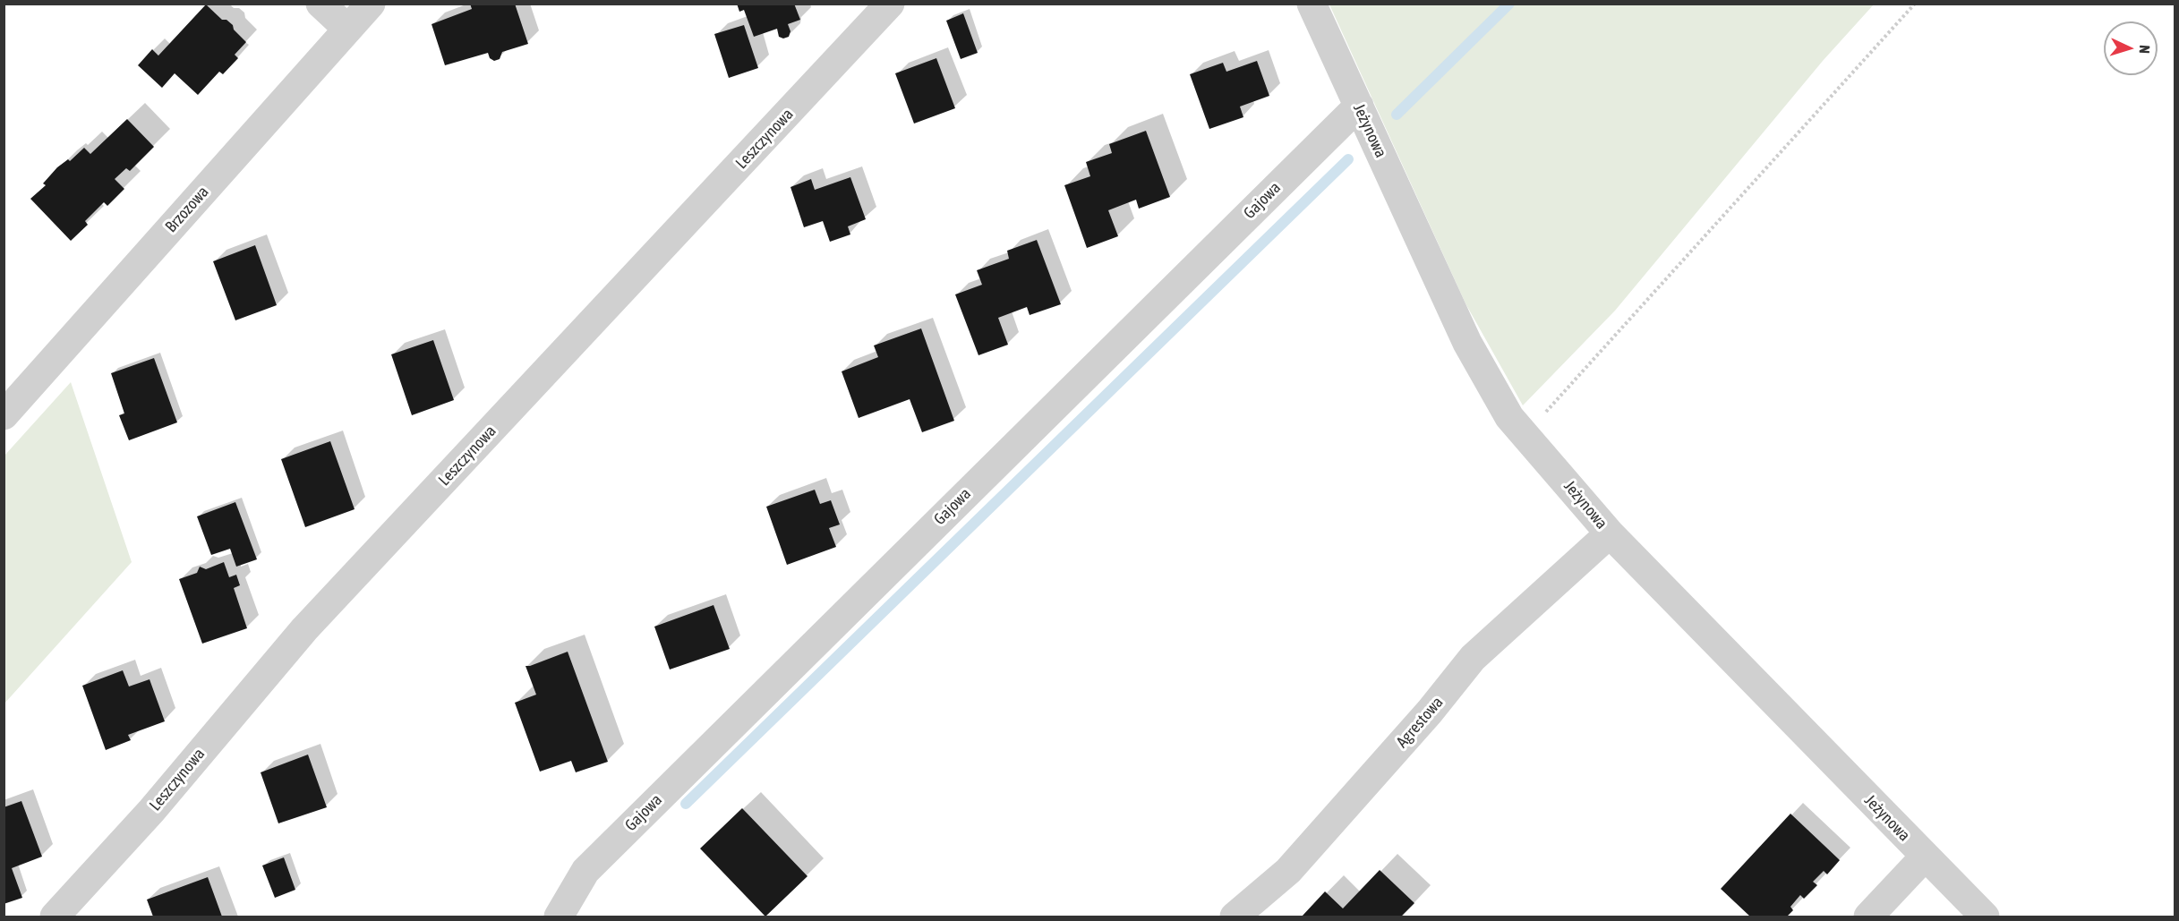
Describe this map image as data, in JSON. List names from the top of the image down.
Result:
{
  "streets": {
    "street": [
      "Jeżynowa",
      "Leszczynowa",
      "Gajowa",
      "Brzozowa",
      "Agrestowa"
    ]
  },
  "crossings": [
    ["Jeżynowa", "Gajowa"],
    ["Jeżynowa", "Agrestowa"]
  ],
  "north": "right"
}
